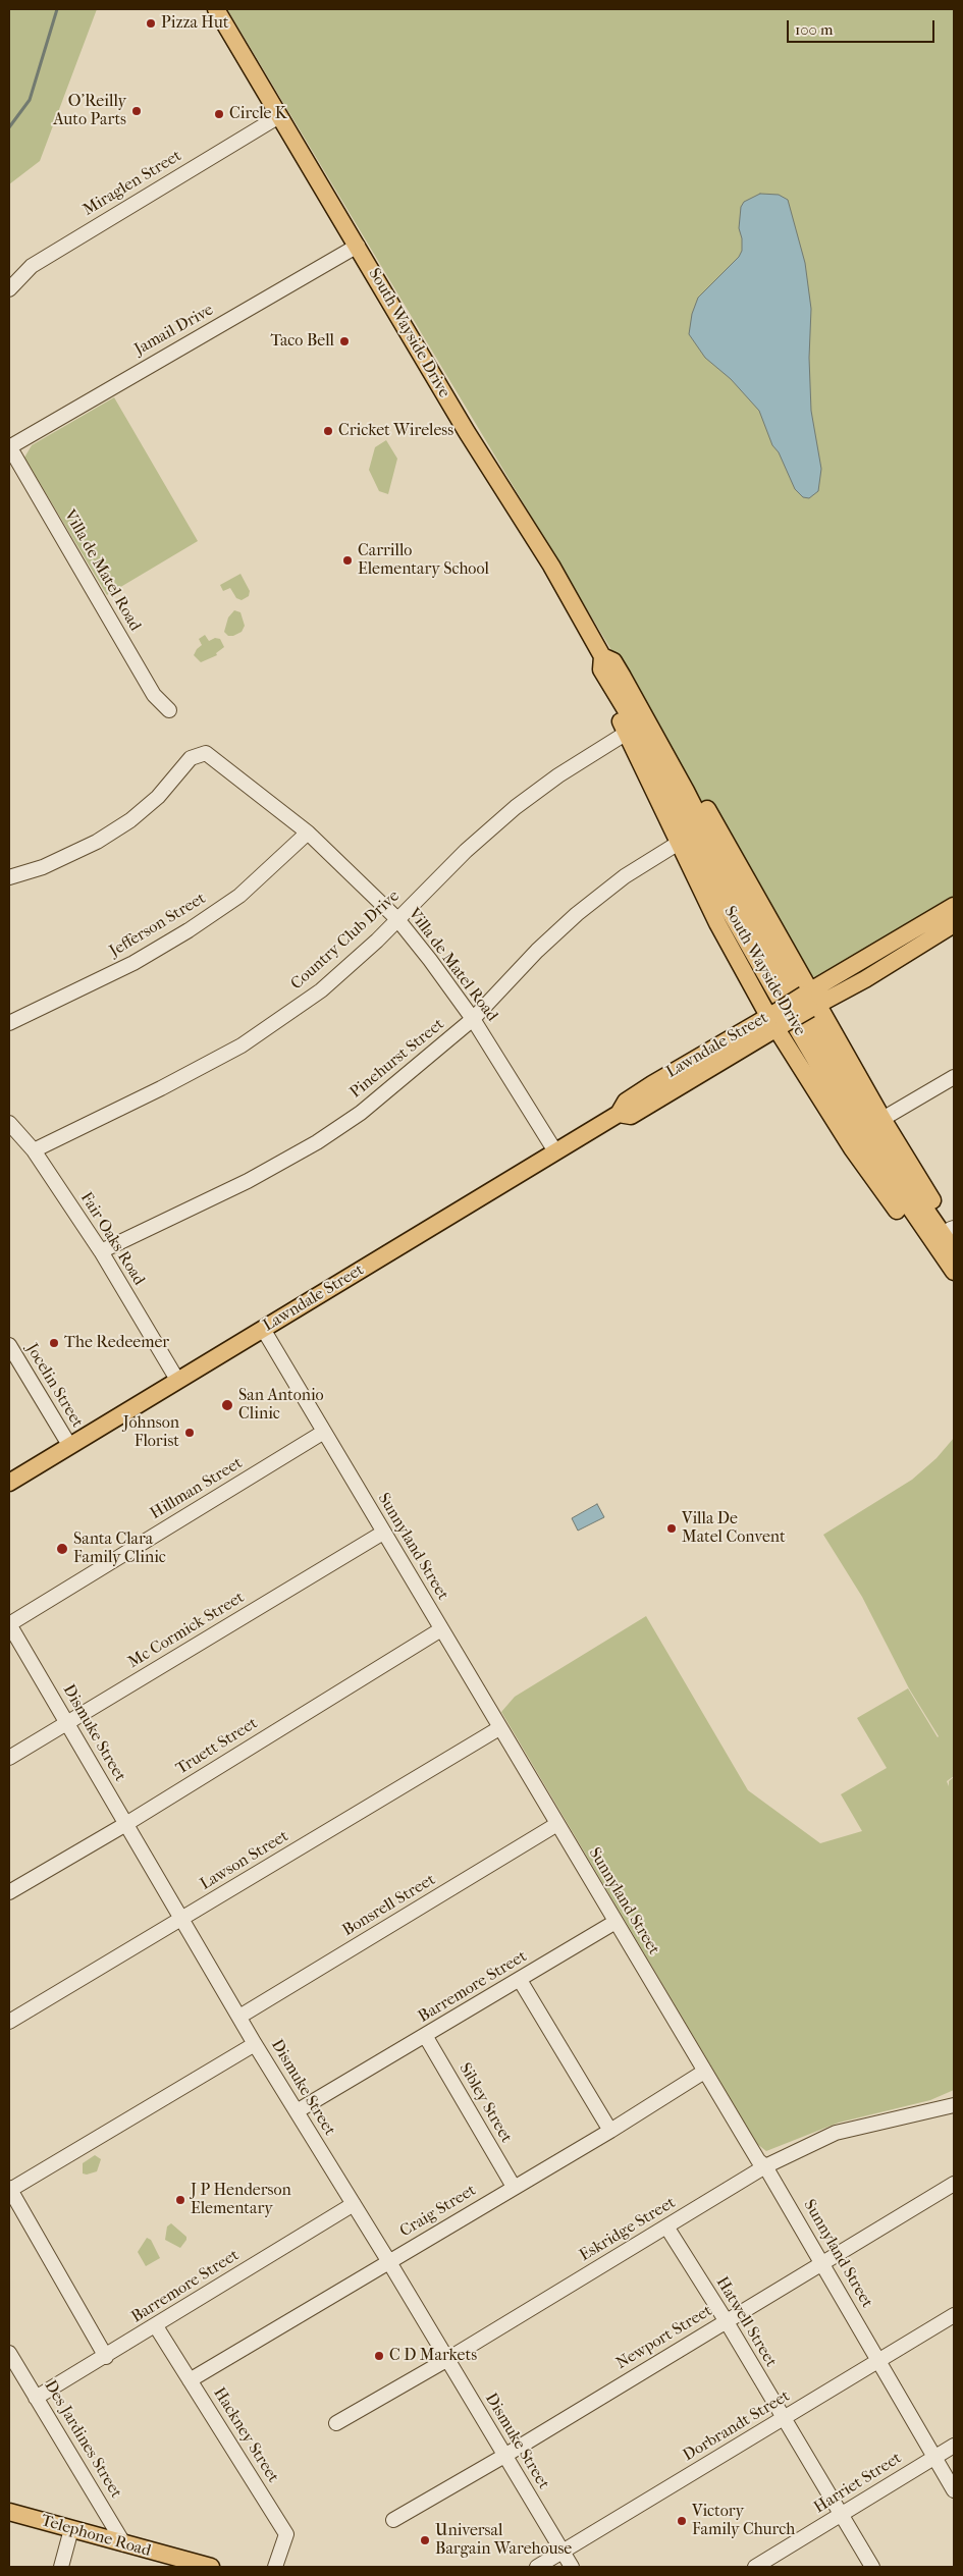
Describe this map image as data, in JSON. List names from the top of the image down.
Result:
{
  "streets": {
    "main road": ["South Wayside Drive", "Lawndale Street", "Telephone Road"],
    "street": [
      "Miraglen Street",
      "Jamail Drive",
      "Villa de Matel Road",
      "Jefferson Street",
      "Country Club Drive",
      "Pinehurst Street",
      "Fair Oaks Road",
      "Jocelin Street",
      "Hillman Street",
      "Sunnyland Street",
      "Mc Cormick Street",
      "Dismuke Street",
      "Truett Street",
      "Lawson Street",
      "Bonsrell Street",
      "Barremore Street",
      "Sibley Street",
      "Craig Street",
      "Eskridge Street",
      "Hatwell Street",
      "Newport Street",
      "Dorbrandt Street",
      "Hackney Street",
      "Des Jardines Street",
      "Harriet Street"
    ]
  },
  "crossings": [
    ["Miraglen Street", "South Wayside Drive"],
    ["Jamail Drive", "South Wayside Drive"],
    ["Jamail Drive", "Villa de Matel Road"],
    ["Villa de Matel Road", "Jefferson Street"],
    ["Villa de Matel Road", "Country Club Drive"],
    ["Villa de Matel Road", "Lawndale Street"],
    ["Villa de Matel Road", "Pinehurst Street"],
    ["Country Club Drive", "Fair Oaks Road"],
    ["Lawndale Street", "Fair Oaks Road"],
    ["Lawndale Street", "Jocelin Street"],
    ["Lawndale Street", "Sunnyland Street"],
    ["Pinehurst Street", "Fair Oaks Road"],
    ["Hillman Street", "Sunnyland Street"],
    ["Hillman Street", "Dismuke Street"],
    ["Sunnyland Street", "Mc Cormick Street"],
    ["Sunnyland Street", "Truett Street"],
    ["Sunnyland Street", "Lawson Street"],
    ["Sunnyland Street", "Bonsrell Street"],
    ["Sunnyland Street", "Barremore Street"],
    ["Sunnyland Street", "Craig Street"],
    ["Sunnyland Street", "Eskridge Street"],
    ["Sunnyland Street", "Newport Street"],
    ["Sunnyland Street", "Dorbrandt Street"],
    ["Sunnyland Street", "Harriet Street"],
    ["Mc Cormick Street", "Dismuke Street"],
    ["Dismuke Street", "Truett Street"],
    ["Dismuke Street", "Lawson Street"],
    ["Dismuke Street", "Bonsrell Street"],
    ["Dismuke Street", "Barremore Street"],
    ["Dismuke Street", "Craig Street"],
    ["Dismuke Street", "Eskridge Street"],
    ["Dismuke Street", "Newport Street"],
    ["Dismuke Street", "Dorbrandt Street"],
    ["Barremore Street", "Sibley Street"],
    ["Barremore Street", "Hackney Street"],
    ["Barremore Street", "Des Jardines Street"],
    ["Sibley Street", "Craig Street"],
    ["Craig Street", "Hackney Street"],
    ["Eskridge Street", "Hatwell Street"],
    ["Hatwell Street", "Newport Street"],
    ["Hatwell Street", "Dorbrandt Street"],
    ["Hatwell Street", "Harriet Street"],
    ["Des Jardines Street", "Telephone Road"]
  ],
  "places": [
    "Pizza Hut",
    "O'Reilly Auto Parts",
    "Circle K",
    "Taco Bell",
    "Cricket Wireless",
    "Carrillo Elementary School",
    "The Redeemer",
    "San Antonio Clinic",
    "Johnson Florist",
    "Villa De Matel Convent",
    "Santa Clara Family Clinic",
    "J P Henderson Elementary",
    "C D Markets",
    "Victory Family Church",
    "Universal Bargain Warehouse"
  ],
  "scale_bar": "100 m"
}
